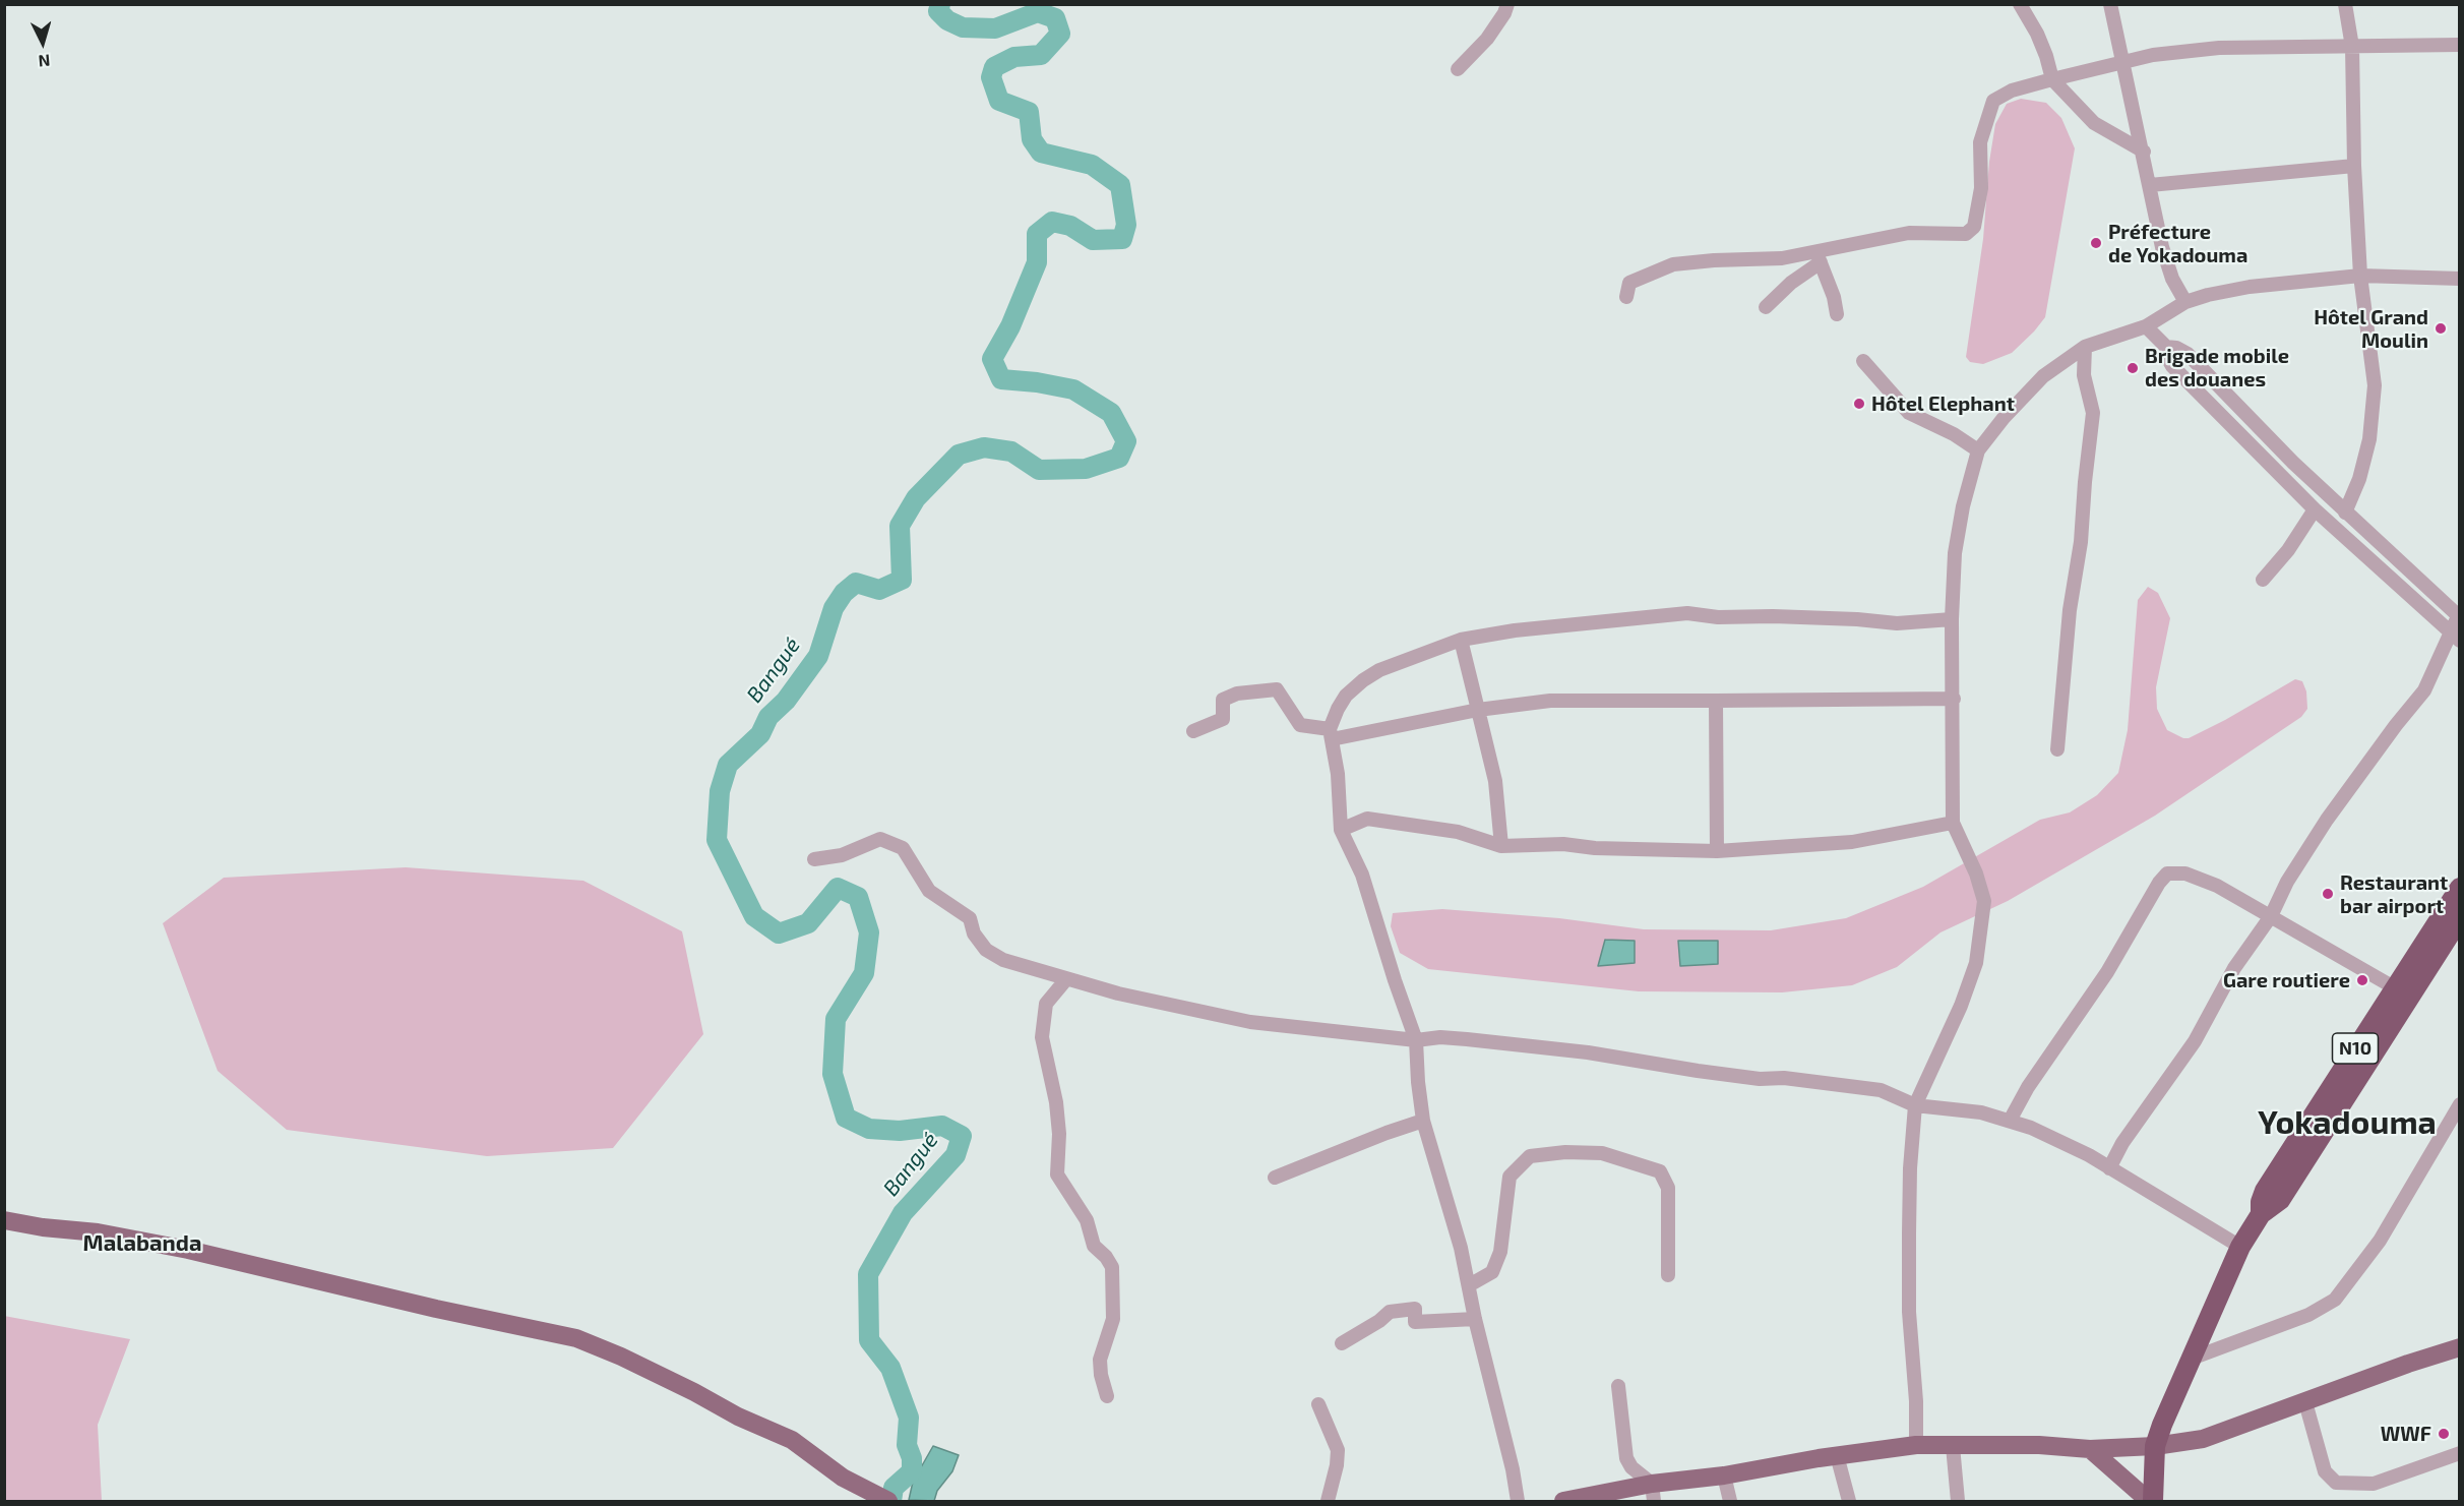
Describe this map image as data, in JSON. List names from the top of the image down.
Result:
{
  "streets": {
    "highway": ["N10"]
  },
  "districts": ["Yokadouma", "Malabanda"],
  "water": ["Bangué"],
  "places": [
    "Préfecture de Yokadouma",
    "Hôtel Grand Moulin",
    "Brigade mobile des douanes",
    "Hôtel Elephant",
    "Restaurant bar airport",
    "Gare routiere",
    "WWF"
  ],
  "north": "bottom"
}
